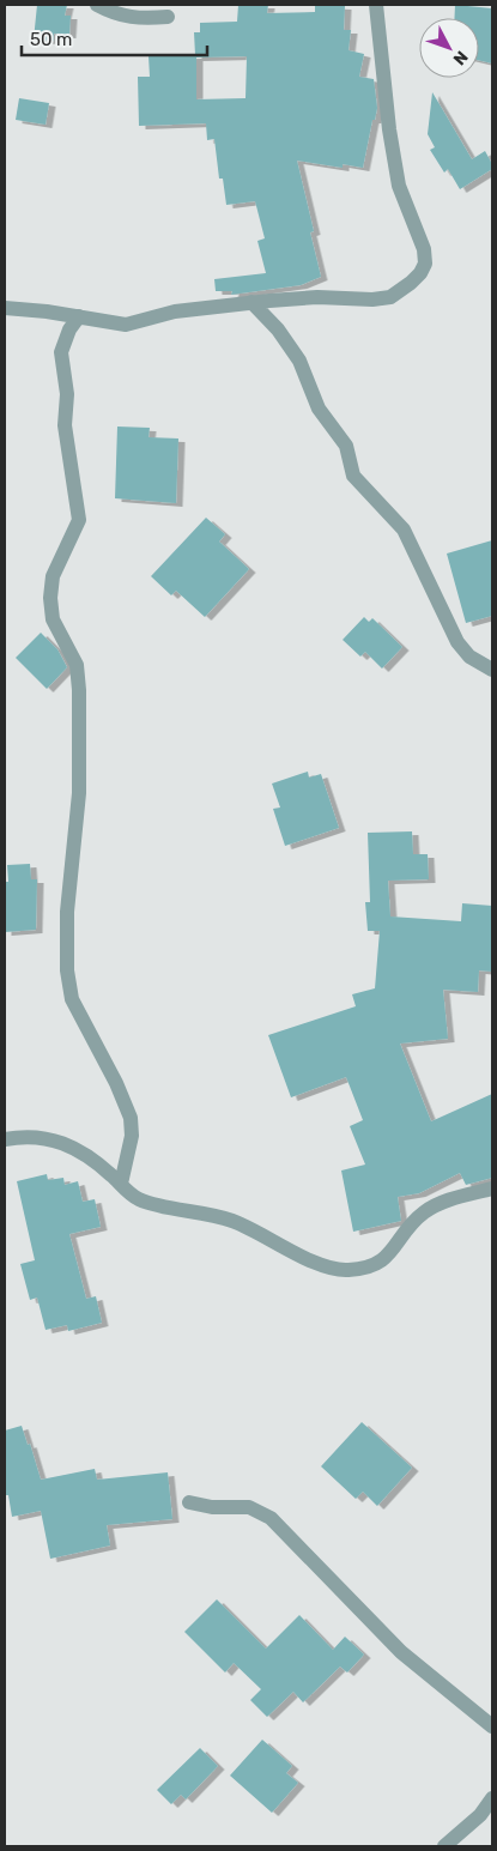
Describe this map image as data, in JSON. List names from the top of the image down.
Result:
{
  "scale_bar": "50 m",
  "north": "bottom right"
}
